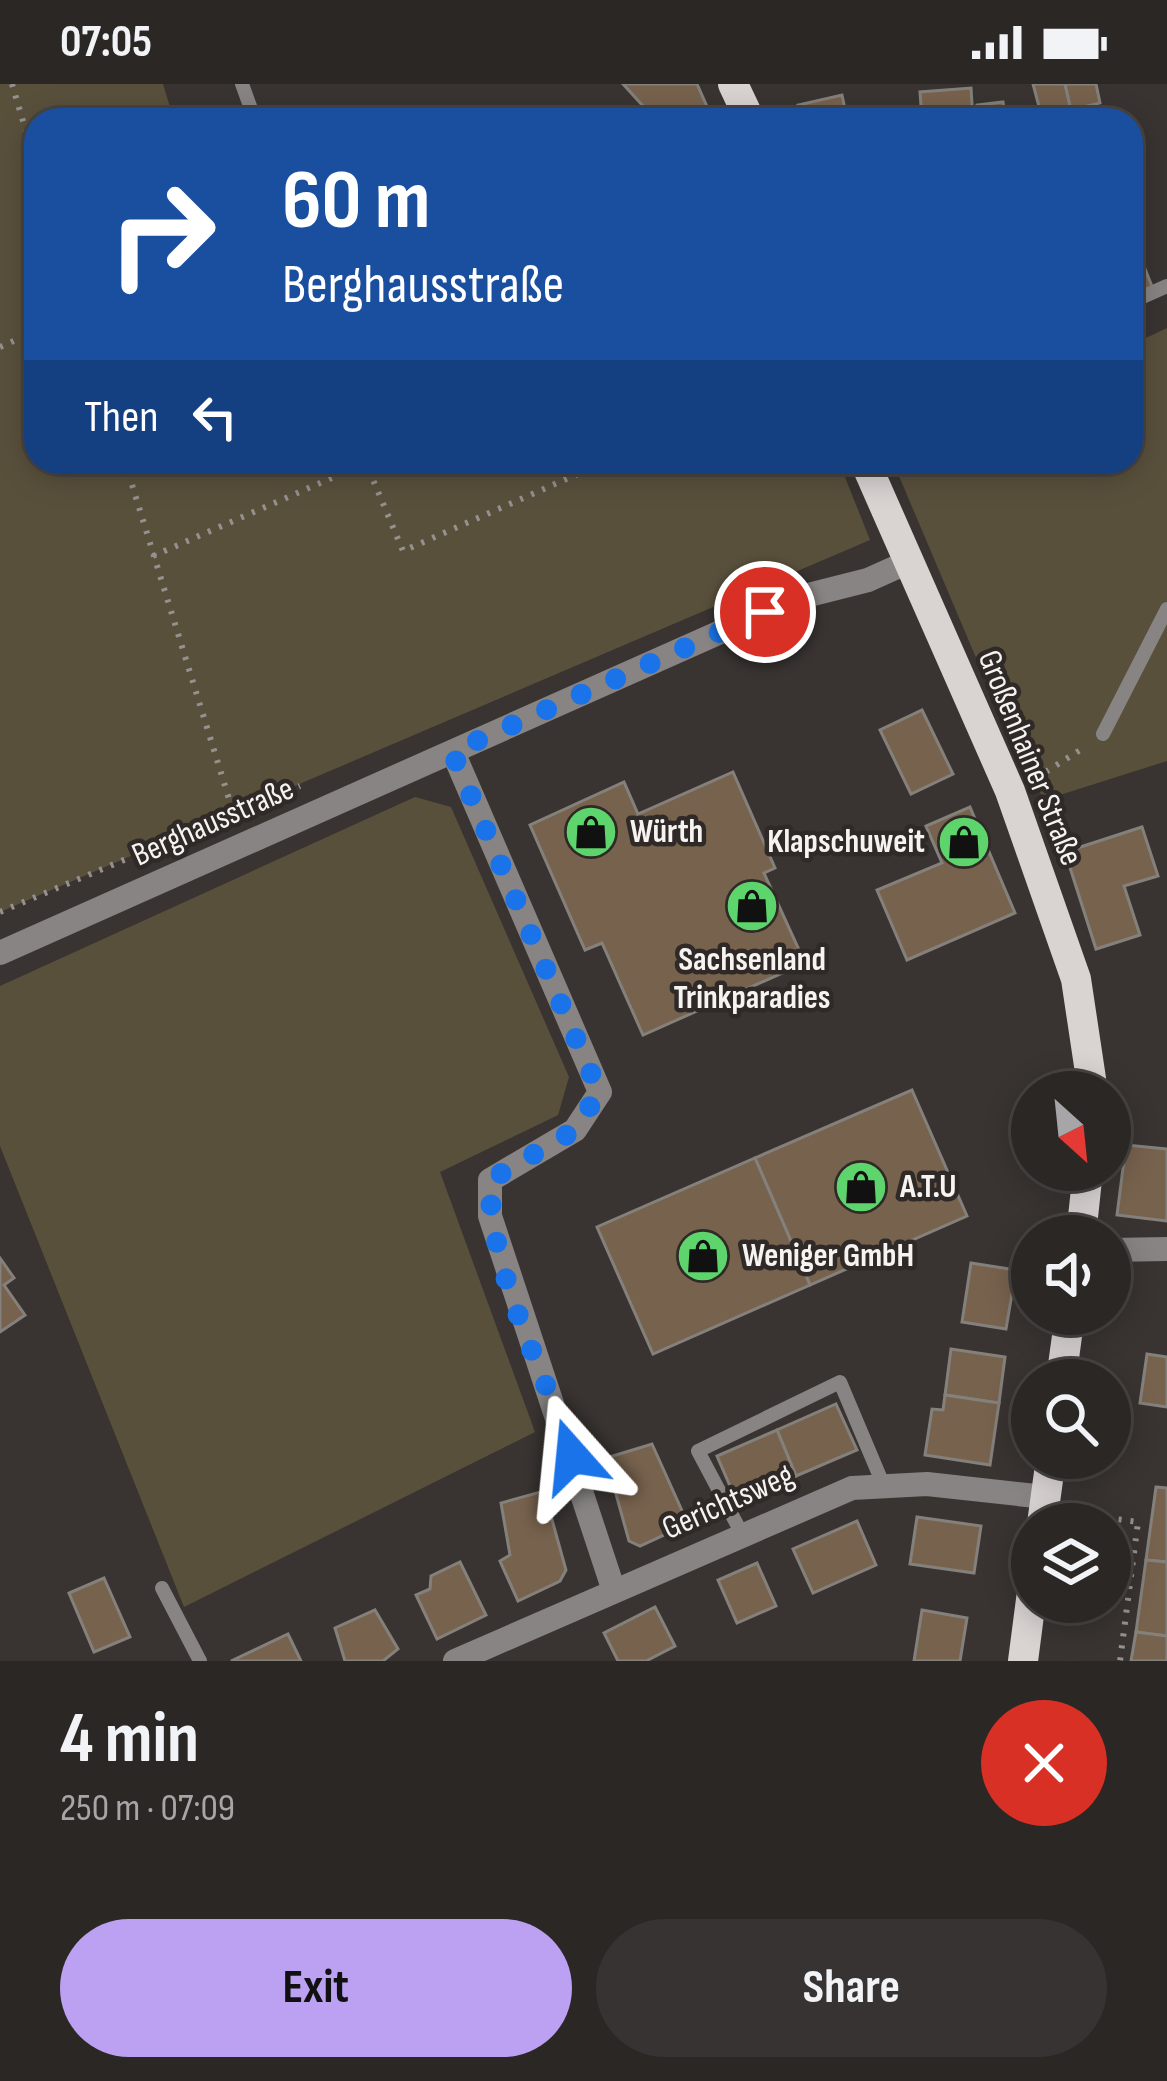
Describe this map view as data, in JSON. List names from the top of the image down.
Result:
{
  "streets": {
    "main road": ["Großenhainer Straße"],
    "street": ["Berghausstraße", "Gerichtsweg"]
  },
  "crossings": [
    ["Großenhainer Straße", "Berghausstraße"]
  ],
  "places": {
    "shop": [
      "Würth",
      "Klapschuweit",
      "Sachsenland Trinkparadies",
      "A.T.U",
      "Weniger GmbH"
    ]
  },
  "north": "bottom right",
  "page": {
    "status": "07:05",
    "turn": ["60 m", "Berghausstraße"],
    "then": "Then",
    "heading": ["4 min", "250 m · 07:09"],
    "buttons": ["Exit", "Share"]
  }
}
